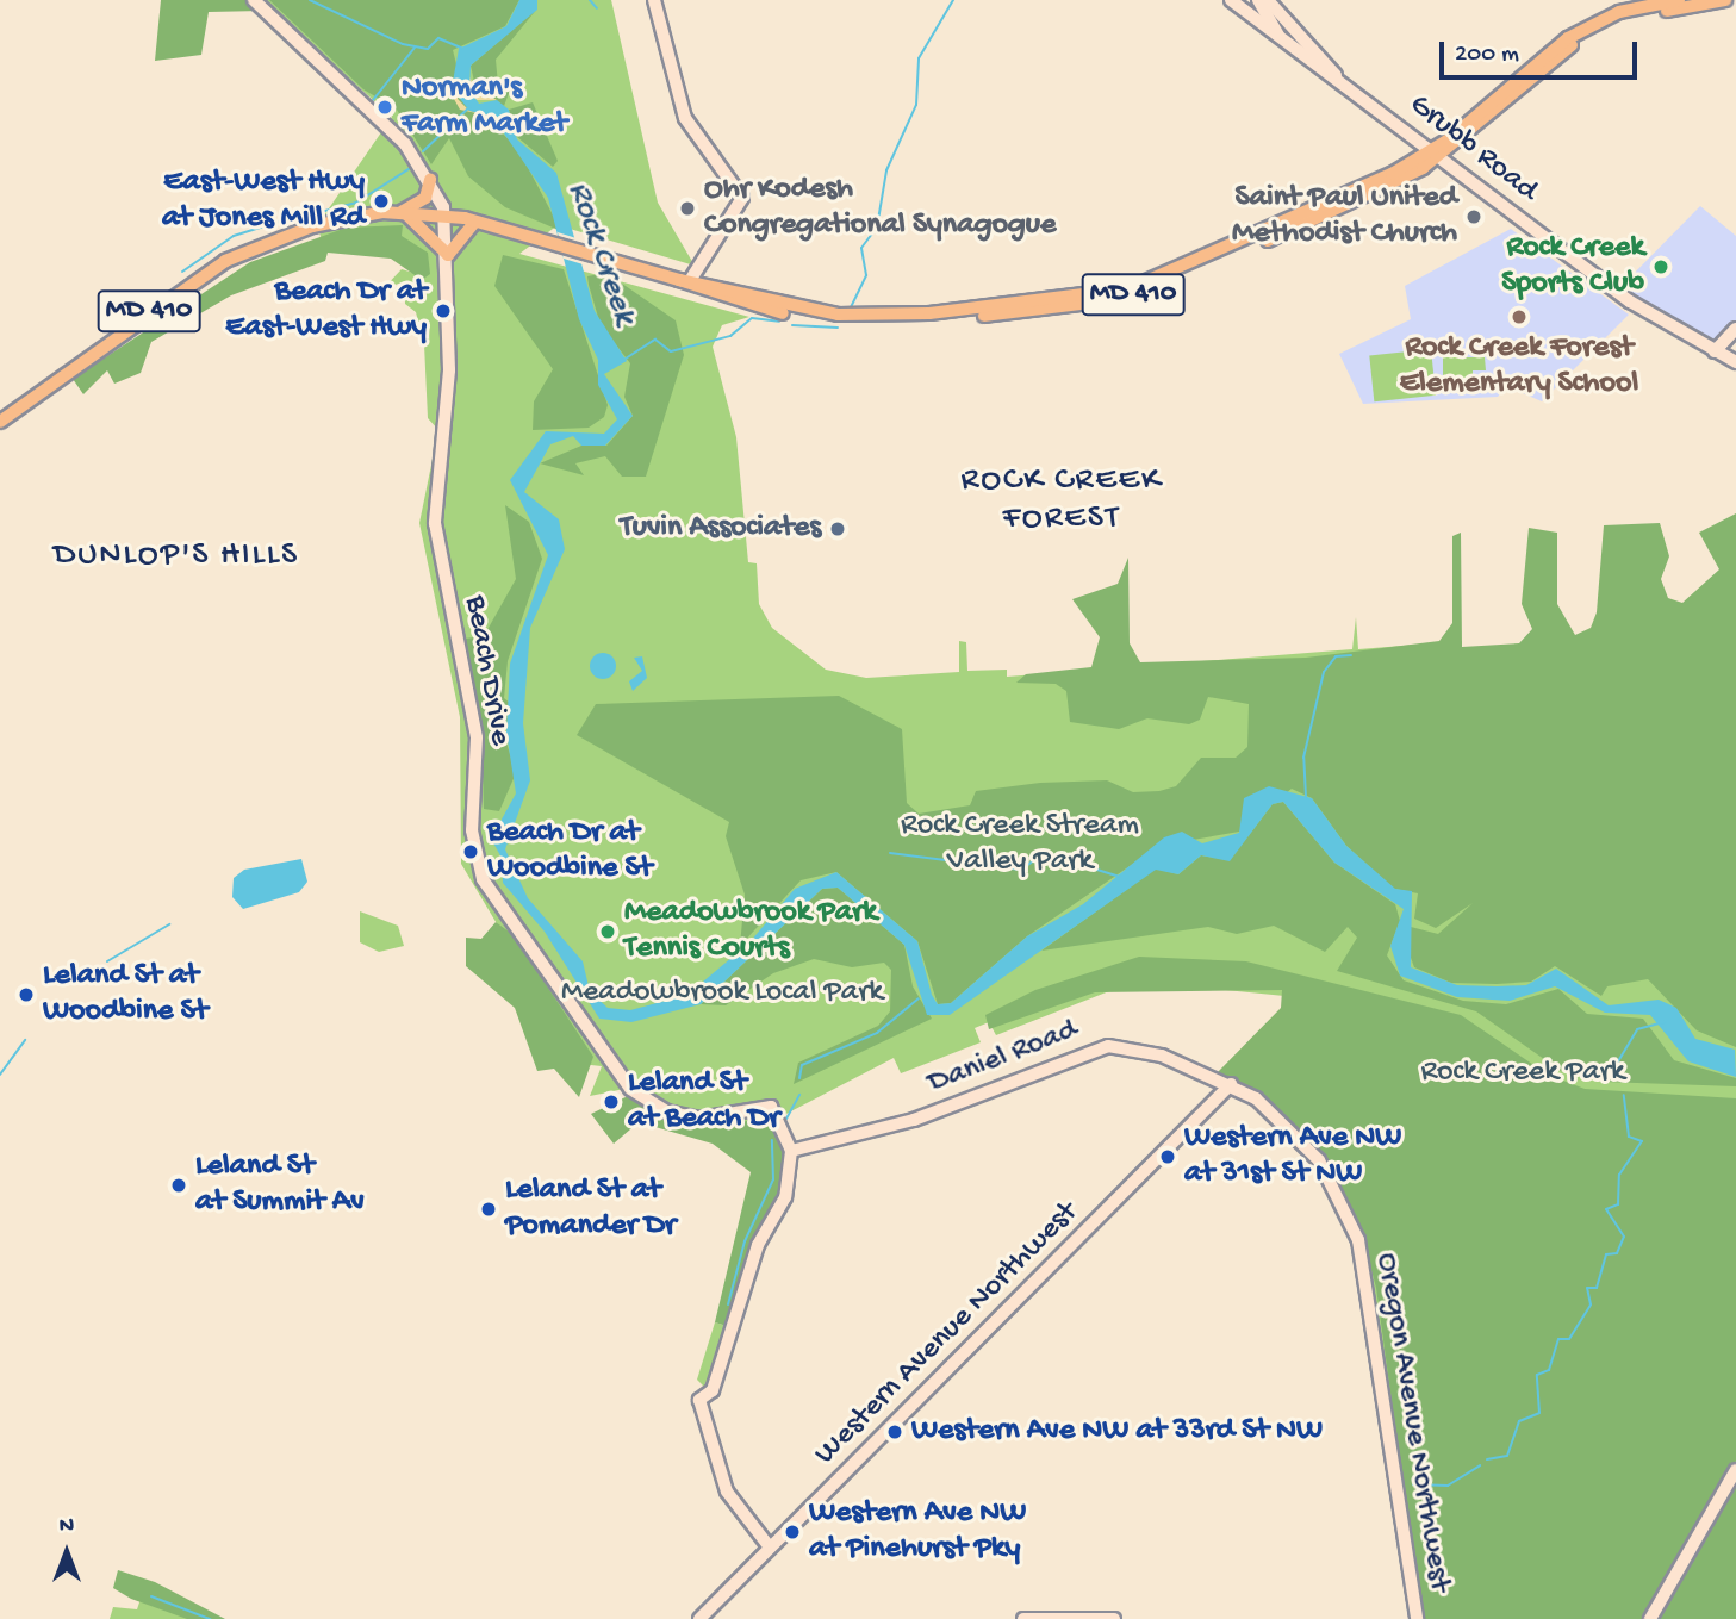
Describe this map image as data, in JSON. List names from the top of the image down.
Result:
{
  "streets": {
    "main road": ["MD 410"],
    "street": [
      "Grubb Road",
      "Beach Drive",
      "Daniel Road",
      "Western Avenue Northwest",
      "Oregon Avenue Northwest"
    ]
  },
  "crossings": [
    ["Grubb Road", "MD 410"],
    ["MD 410", "Beach Drive"],
    ["Beach Drive", "Daniel Road"],
    ["Daniel Road", "Western Avenue Northwest"],
    ["Daniel Road", "Oregon Avenue Northwest"],
    ["Western Avenue Northwest", "Oregon Avenue Northwest"]
  ],
  "districts": ["ROCK CREEK FOREST", "DUNLOP'S HILLS"],
  "water": ["Rock Creek"],
  "parks": ["Rock Creek Stream Valley Park", "Meadowbrook Local Park", "Rock Creek Park"],
  "places": [
    "Norman's Farm Market",
    "East-West Hwy at Jones Mill Rd",
    "Ohr Kodesh Congregational Synagogue",
    "Saint Paul United Methodist Church",
    "Rock Creek Sports Club",
    "Beach Dr at East-West Hwy",
    "Rock Creek Forest Elementary School",
    "Tuvin Associates",
    "Beach Dr at Woodbine St",
    "Meadowbrook Park Tennis Courts",
    "Leland St at Woodbine St",
    "Leland St at Beach Dr",
    "Western Ave NW at 31st St NW",
    "Leland St at Summit Av",
    "Leland St at Pomander Dr",
    "Western Ave NW at 33rd St NW",
    "Western Ave NW at Pinehurst Pky"
  ],
  "scale_bar": "200 m",
  "north": "top"
}
